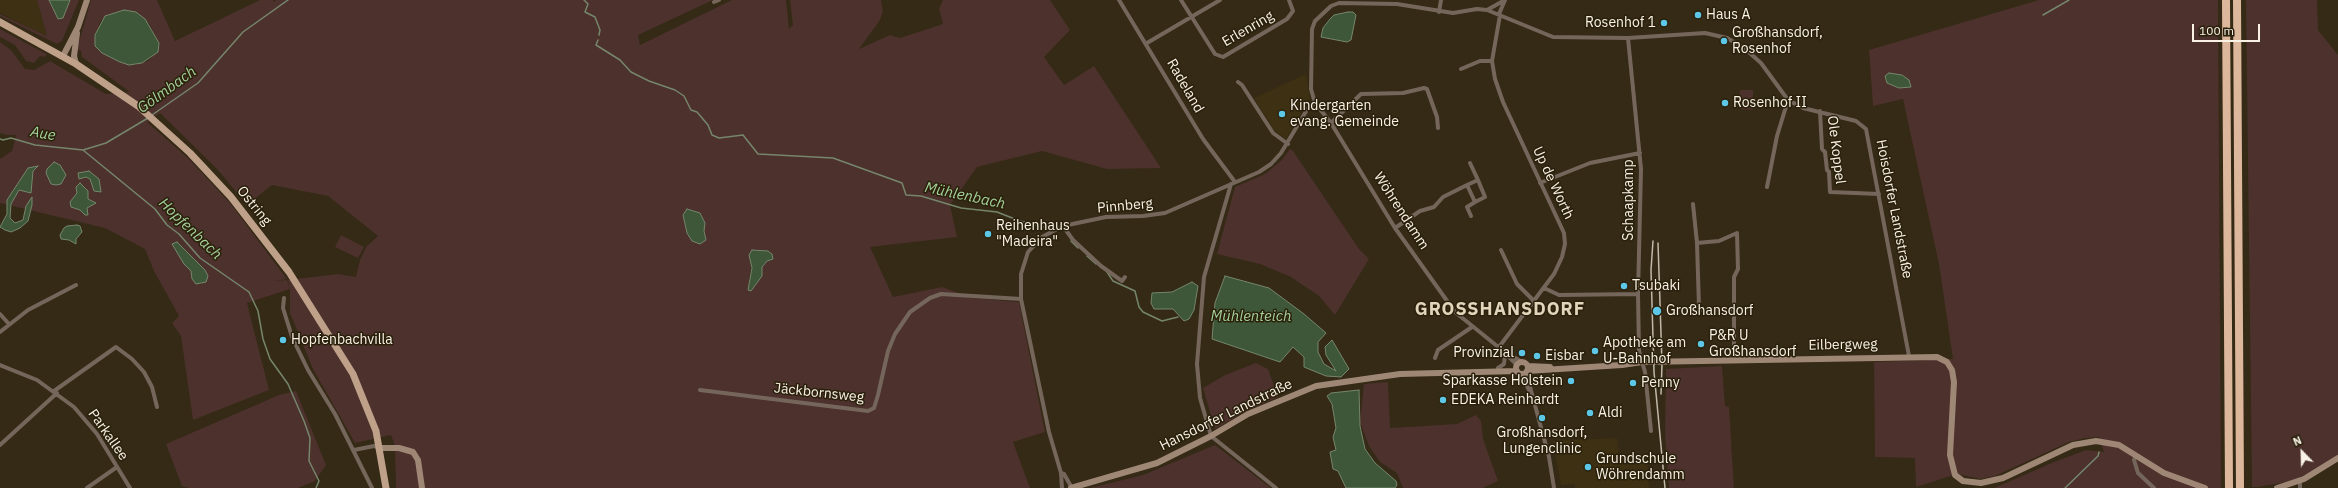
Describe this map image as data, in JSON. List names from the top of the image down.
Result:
{
  "streets": {
    "main road": ["Ostring", "Eilbergweg", "Hansdorfer Landstraße"],
    "street": [
      "Erlenring",
      "Radeland",
      "Ole Koppel",
      "Up de Worth",
      "Schaapkamp",
      "Pinnberg",
      "Hoisdorfer Landstraße",
      "Wöhrendamm",
      "Jäckbornsweg",
      "Parkallee"
    ]
  },
  "crossings": [
    ["Radeland", "Pinnberg"],
    ["Ole Koppel", "Hoisdorfer Landstraße"],
    ["Up de Worth", "Hoisdorfer Landstraße"],
    ["Up de Worth", "Wöhrendamm"],
    ["Schaapkamp", "Hoisdorfer Landstraße"],
    ["Schaapkamp", "Eilbergweg"],
    ["Pinnberg", "Hoisdorfer Landstraße"],
    ["Pinnberg", "Wöhrendamm"],
    ["Pinnberg", "Jäckbornsweg"],
    ["Hoisdorfer Landstraße", "Wöhrendamm"],
    ["Hoisdorfer Landstraße", "Eilbergweg"],
    ["Wöhrendamm", "Eilbergweg"],
    ["Wöhrendamm", "Hansdorfer Landstraße"],
    ["Eilbergweg", "Hansdorfer Landstraße"]
  ],
  "districts": ["GROSSHANSDORF"],
  "water": [
    "Gölmbach",
    "Aue",
    "Mühlenbach",
    "Hopfenbach",
    "Mühlenteich"
  ],
  "places": [
    "Haus A",
    "Rosenhof 1",
    "Großhansdorf, Rosenhof",
    "Rosenhof II",
    "Kindergarten evang. Gemeinde",
    "Reihenhaus \"Madeira\"",
    "Tsubaki",
    "Großhansdorf",
    "Hopfenbachvilla",
    "P&R U Großhansdorf",
    "Apotheke am U-Bahnhof",
    "Provinzial",
    "Eisbar",
    "Sparkasse Holstein",
    "Penny",
    "EDEKA Reinhardt",
    "Aldi",
    "Großhansdorf, Lungenclinic",
    "Grundschule Wöhrendamm"
  ],
  "scale_bar": "100 m",
  "north": "top left"
}
